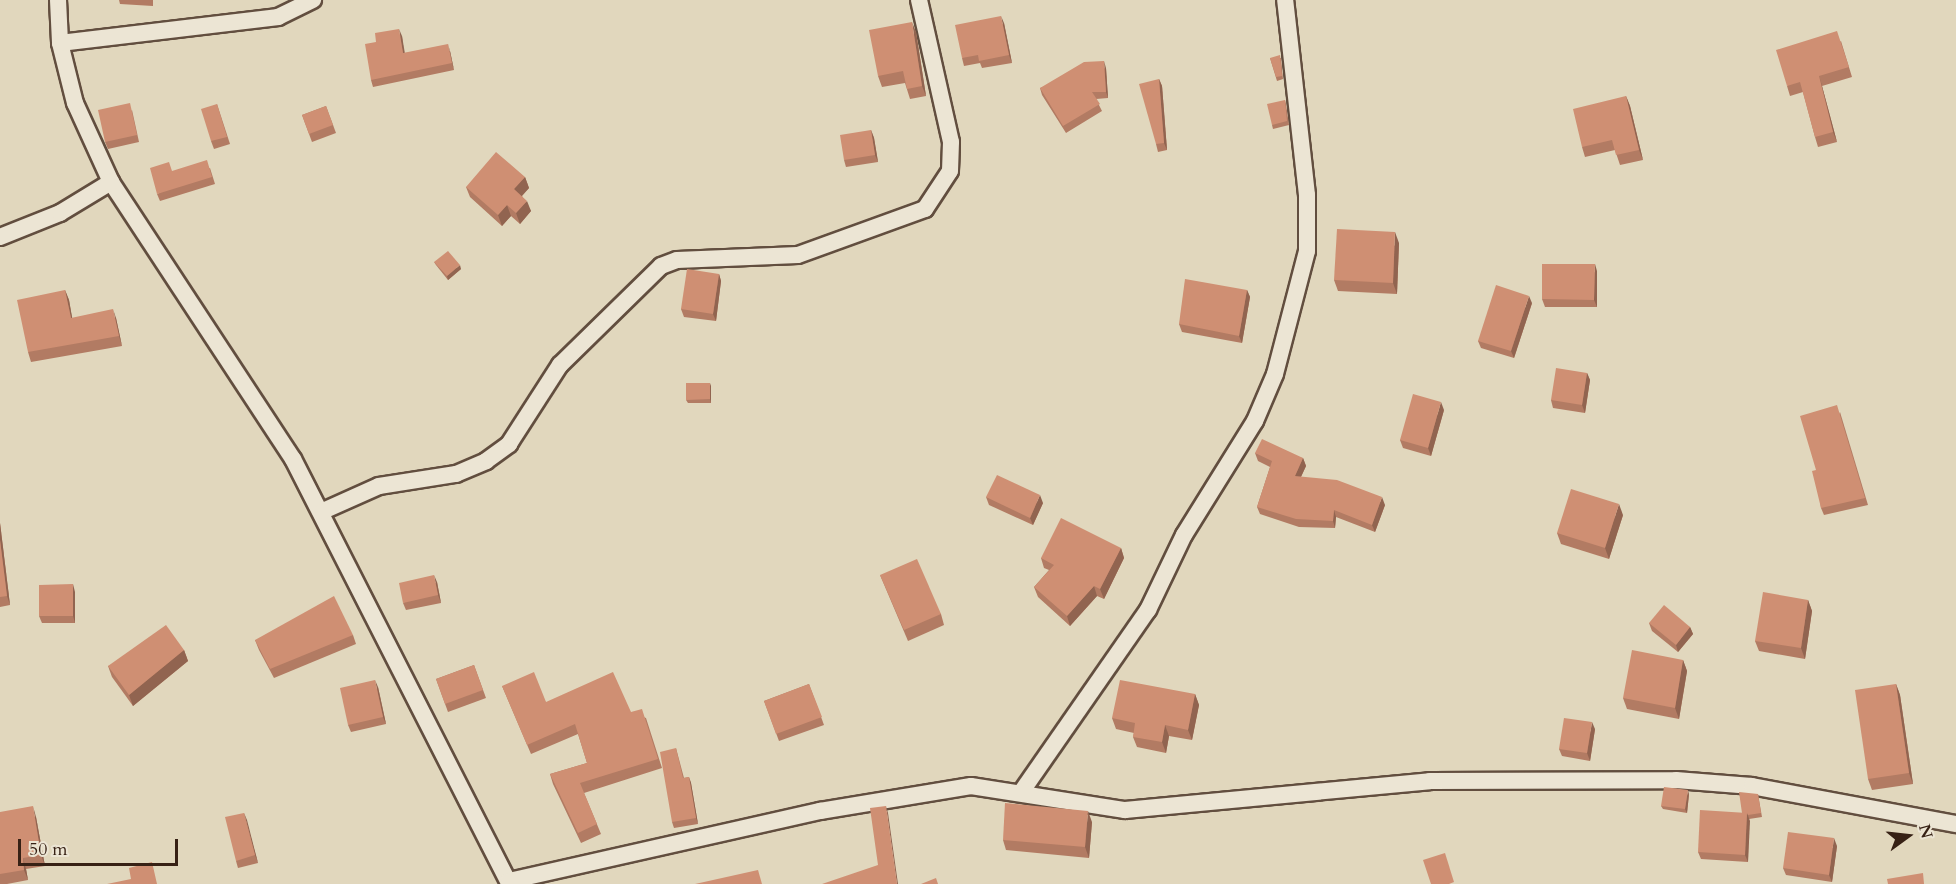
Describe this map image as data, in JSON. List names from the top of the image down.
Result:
{
  "scale_bar": "50 m",
  "north": "right"
}
